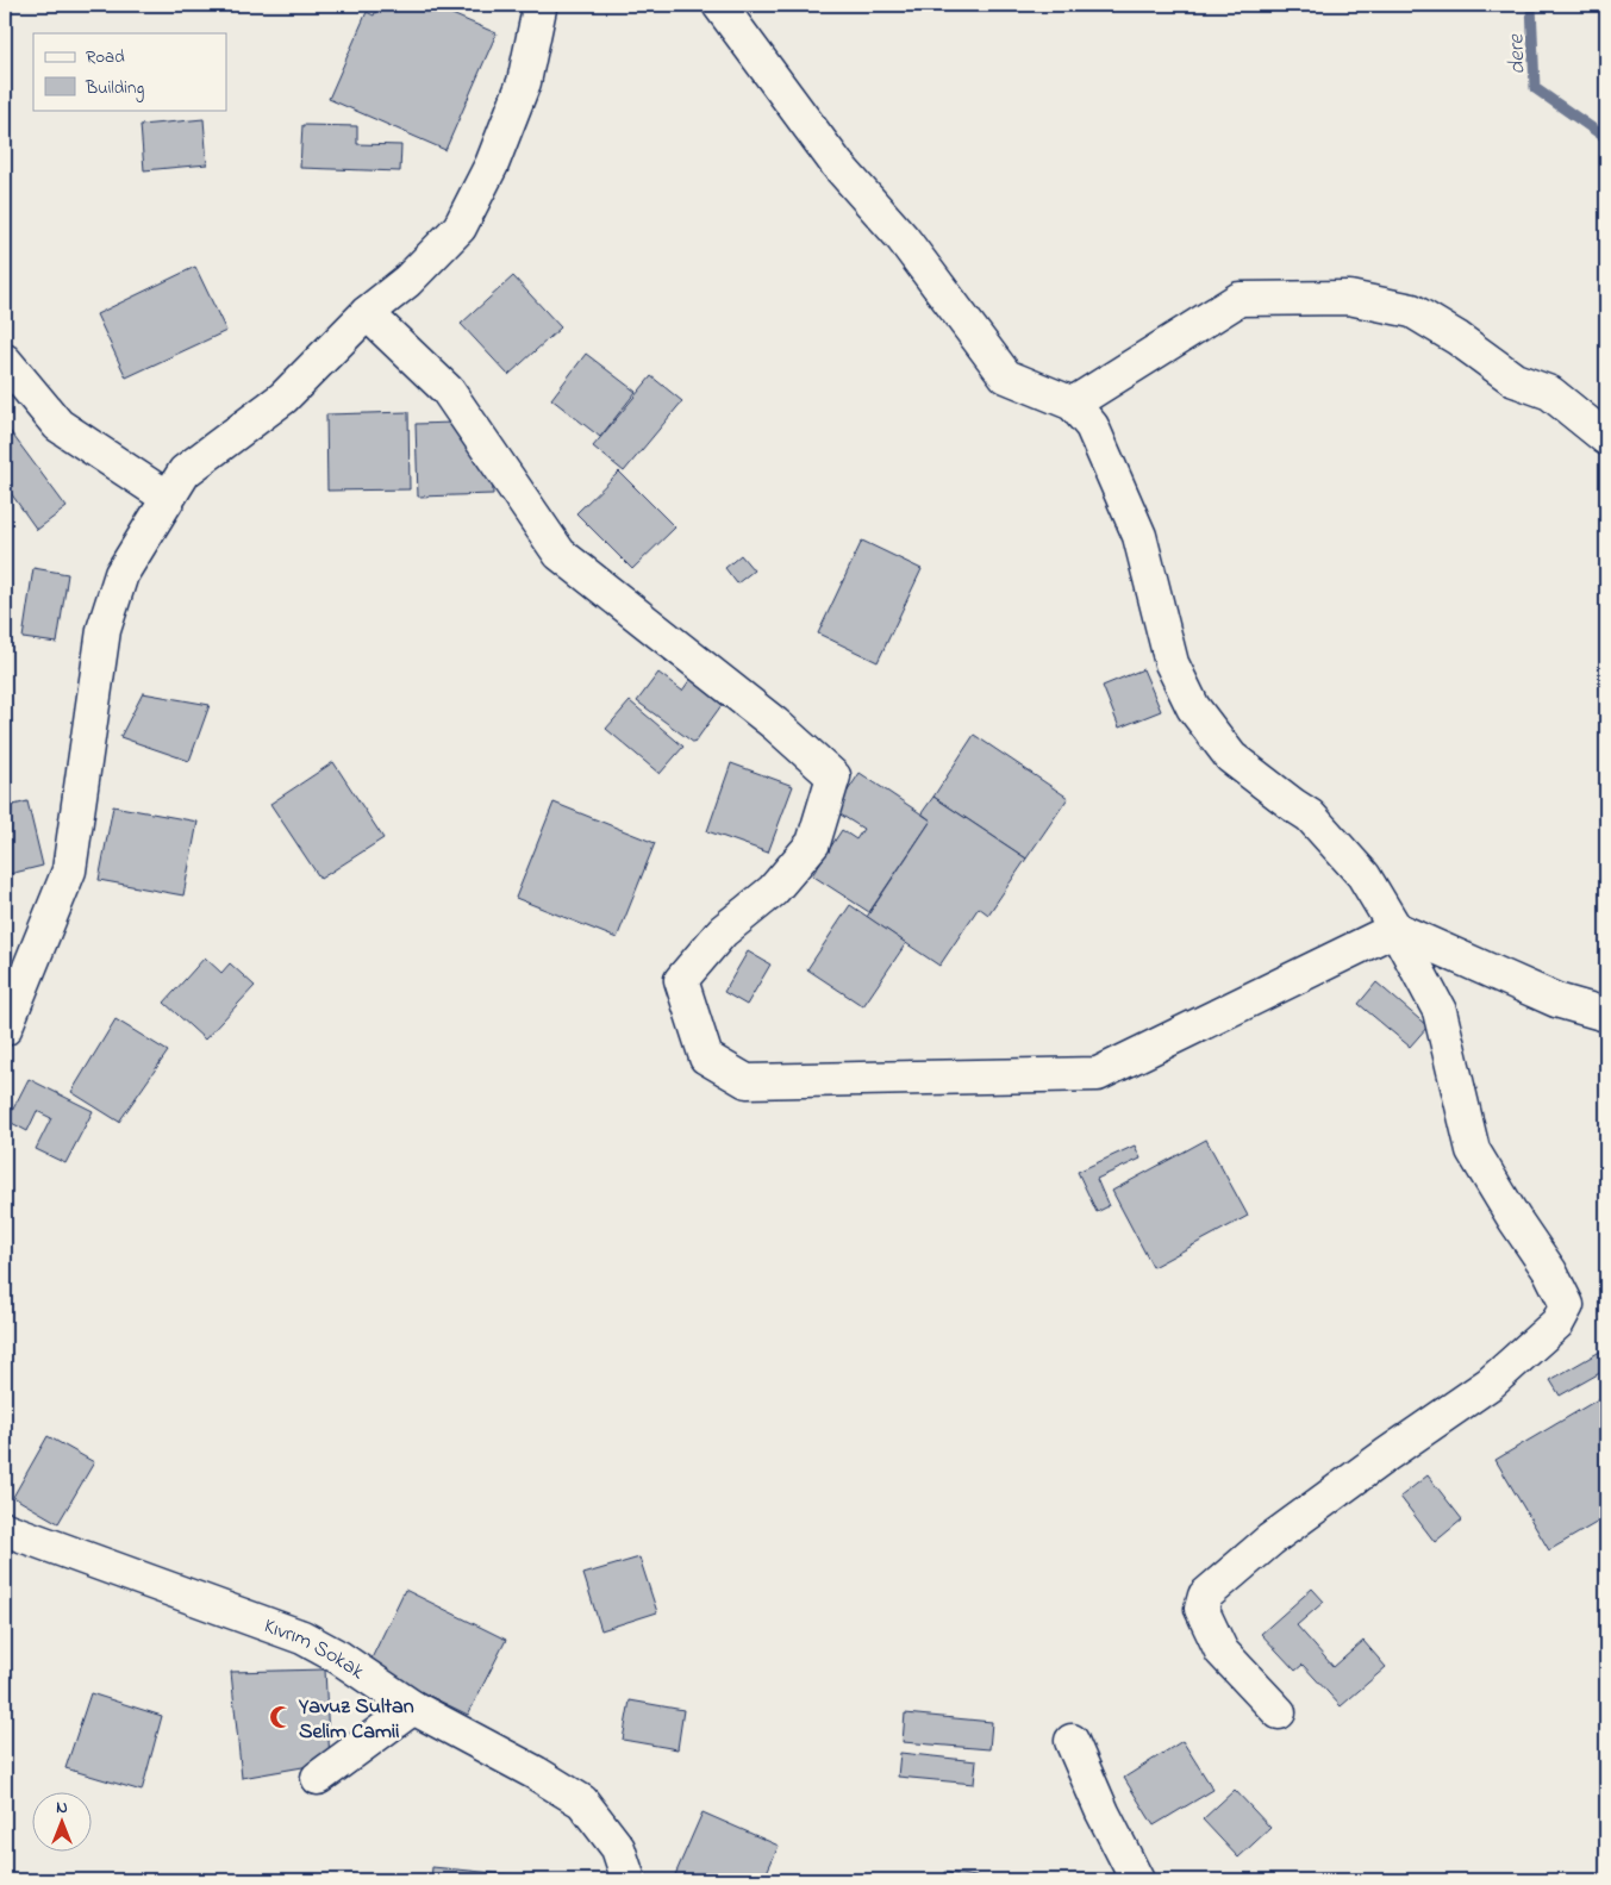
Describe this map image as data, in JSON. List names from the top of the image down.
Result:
{
  "streets": {
    "street": ["Kıvrım Sokak"]
  },
  "water": ["dere"],
  "places": {
    "mosque": ["Yavuz Sultan Selim Camii"]
  },
  "legend": ["Road", "Building"],
  "north": "top"
}
